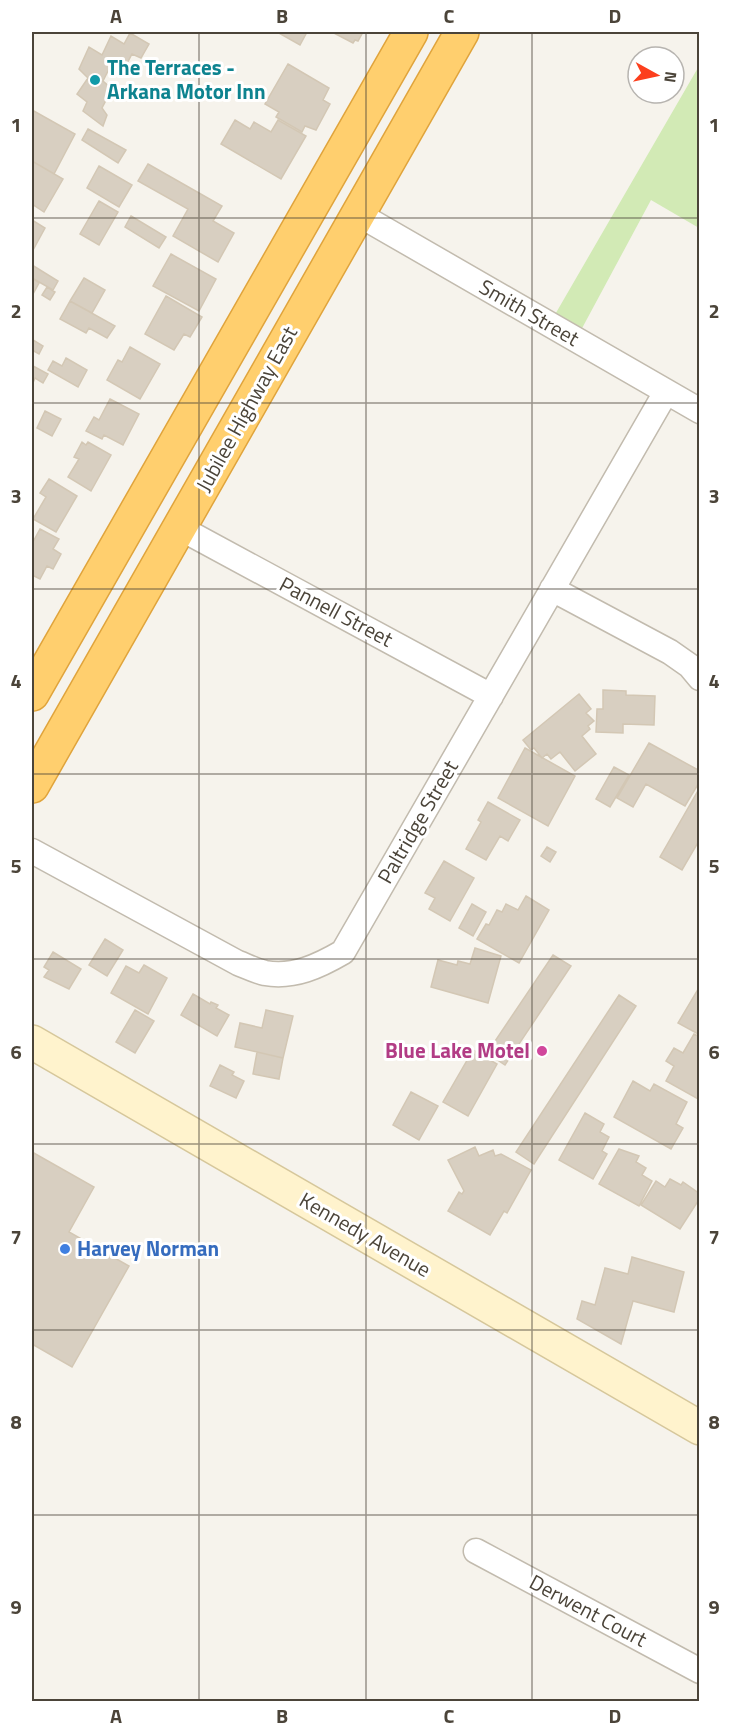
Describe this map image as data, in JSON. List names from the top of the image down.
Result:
{
  "streets": {
    "highway": ["Jubilee Highway East"],
    "street": [
      "Smith Street",
      "Pannell Street",
      "Paltridge Street",
      "Kennedy Avenue",
      "Derwent Court"
    ]
  },
  "crossings": [
    ["Smith Street", "Jubilee Highway East"],
    ["Smith Street", "Paltridge Street"],
    ["Jubilee Highway East", "Pannell Street"],
    ["Pannell Street", "Paltridge Street"]
  ],
  "places": ["The Terraces - Arkana Motor Inn", "Blue Lake Motel", "Harvey Norman"],
  "north": "right",
  "grid": {
    "columns": [
      "A",
      "B",
      "C",
      "D"
    ],
    "rows": [
      "1",
      "2",
      "3",
      "4",
      "5",
      "6",
      "7",
      "8",
      "9"
    ]
  }
}
